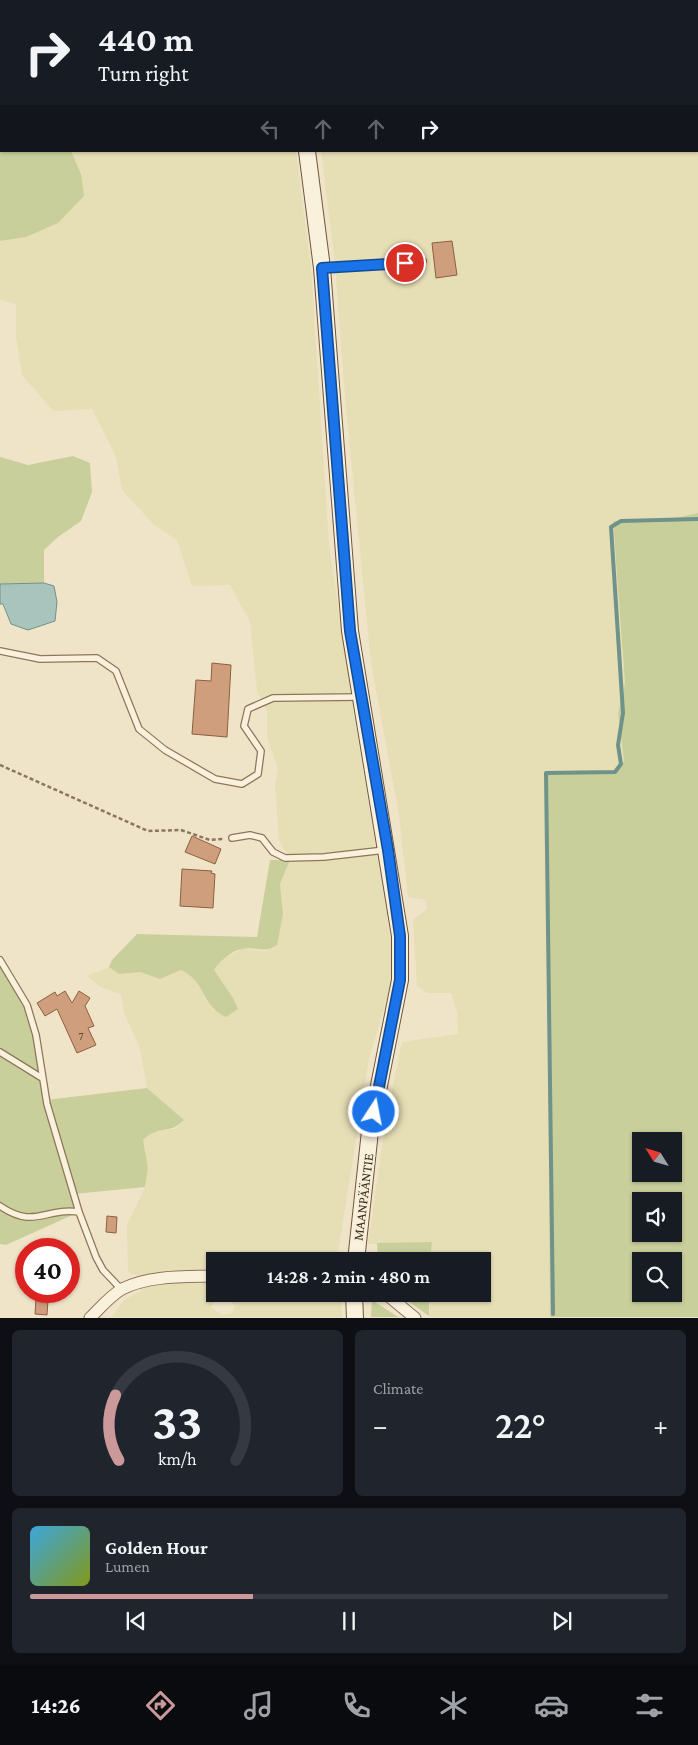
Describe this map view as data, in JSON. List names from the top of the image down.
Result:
{
  "streets": {
    "street": ["MAANPÄÄNTIE"]
  },
  "house_numbers": ["7"],
  "north": "top left",
  "page": {
    "turn": ["440 m", "Turn right"],
    "limit": "40",
    "trip": "14:28 · 2 min · 480 m",
    "tile": "Climate",
    "heat": ["−", "22°", "+"],
    "song": ["Golden Hour", "Lumen"],
    "tabs": "14:26",
    "gauge": ["33", "km/h"]
  }
}
